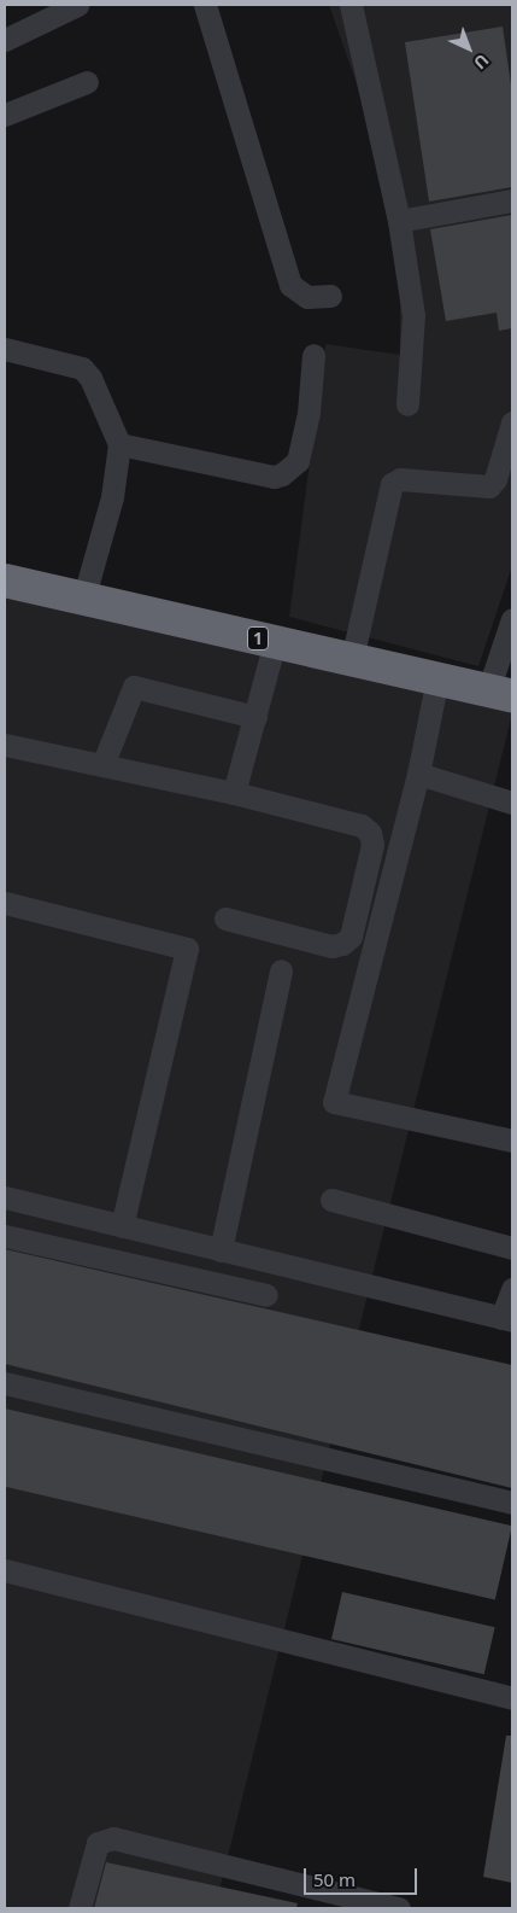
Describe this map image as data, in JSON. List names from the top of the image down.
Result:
{
  "streets": {
    "highway": ["1"]
  },
  "scale_bar": "50 m",
  "north": "bottom right"
}
